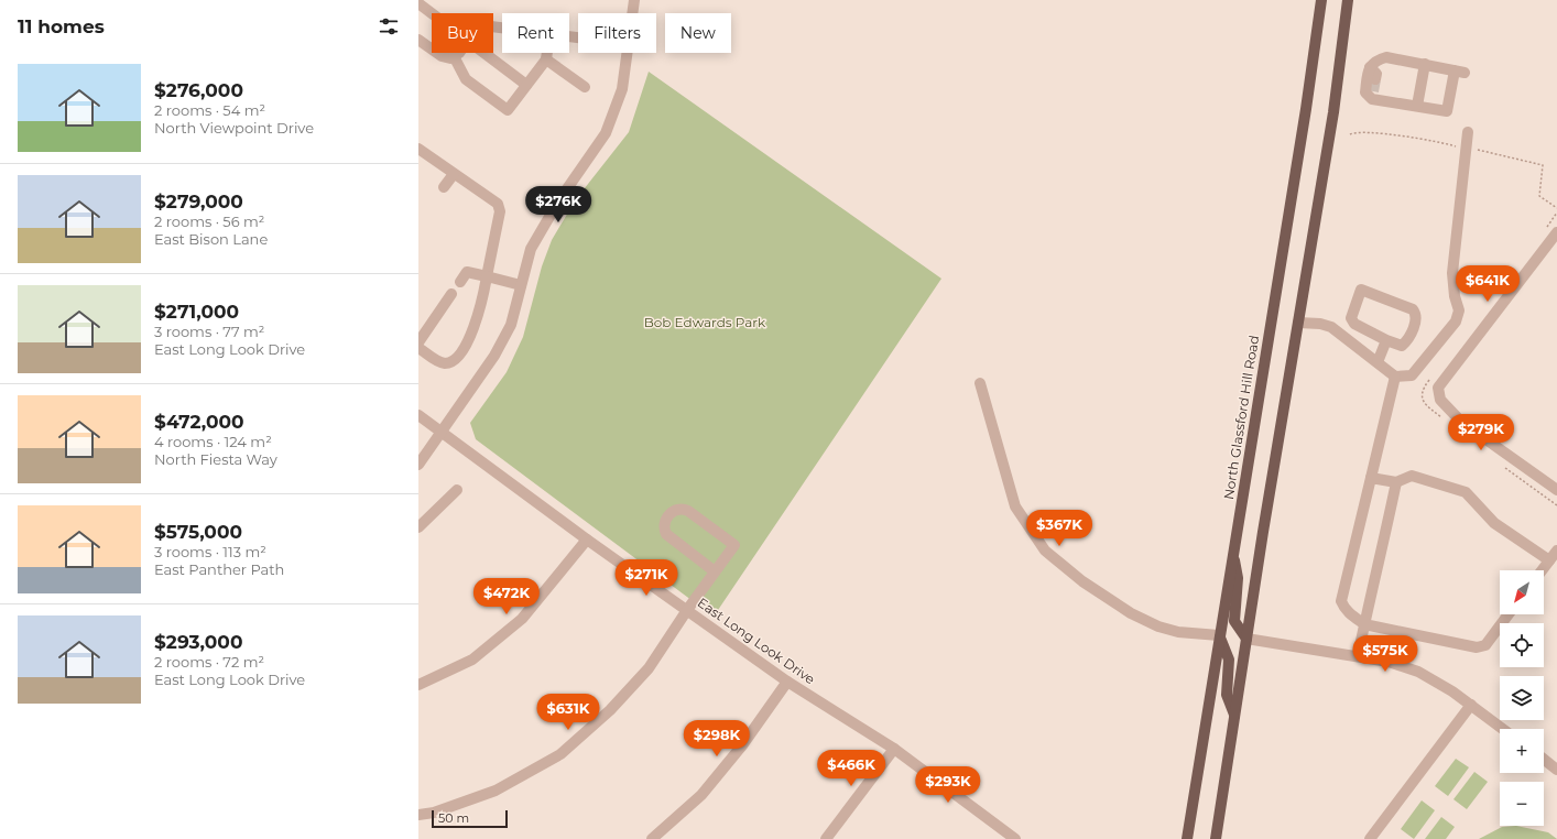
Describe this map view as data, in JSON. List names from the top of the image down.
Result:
{
  "streets": {
    "main road": ["North Glassford Hill Road"],
    "street": ["East Long Look Drive"]
  },
  "parks": ["Bob Edwards Park"],
  "scale_bar": "50 m",
  "north": "bottom left",
  "page": {
    "heading": "11 homes",
    "chip": [
      "Buy",
      "Rent",
      "Filters",
      "New"
    ],
    "list": [
      {
        "name": "$276,000",
        "note": "2 rooms · 54 m² · North Viewpoint Drive"
      },
      {
        "name": "$279,000",
        "note": "2 rooms · 56 m² · East Bison Lane"
      },
      {
        "name": "$271,000",
        "note": "3 rooms · 77 m² · East Long Look Drive"
      },
      {
        "name": "$472,000",
        "note": "4 rooms · 124 m² · North Fiesta Way"
      },
      {
        "name": "$575,000",
        "note": "3 rooms · 113 m² · East Panther Path"
      },
      {
        "name": "$293,000",
        "note": "2 rooms · 72 m² · East Long Look Drive"
      }
    ],
    "price": [
      "$276K",
      "$641K",
      "$279K",
      "$367K",
      "$271K",
      "$472K",
      "$575K",
      "$631K",
      "$298K",
      "$466K",
      "$293K"
    ],
    "map_buttons": ["+", "−"],
    "scale": "50 m"
  }
}
